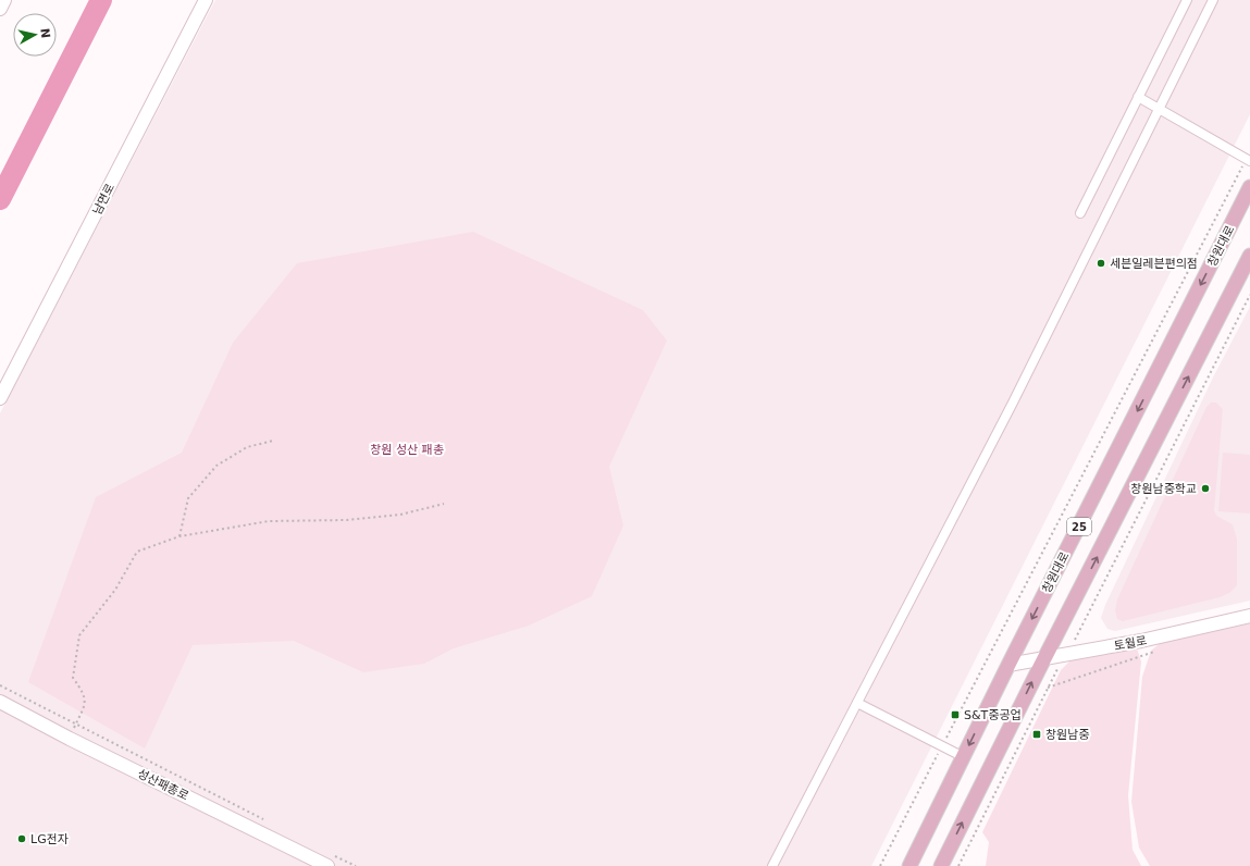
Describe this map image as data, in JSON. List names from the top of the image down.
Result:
{
  "streets": {
    "main road": ["창원대로", "25"],
    "street": ["남면로", "토월로", "성산패총로"]
  },
  "crossings": [
    ["창원대로", "토월로"],
    ["25", "토월로"]
  ],
  "parks": ["창원 성산 패총"],
  "places": {
    "other": ["세븐일레븐편의점", "창원남중학교", "LG전자"],
    "transit": ["S&T중공업", "창원남중"]
  },
  "north": "right"
}
